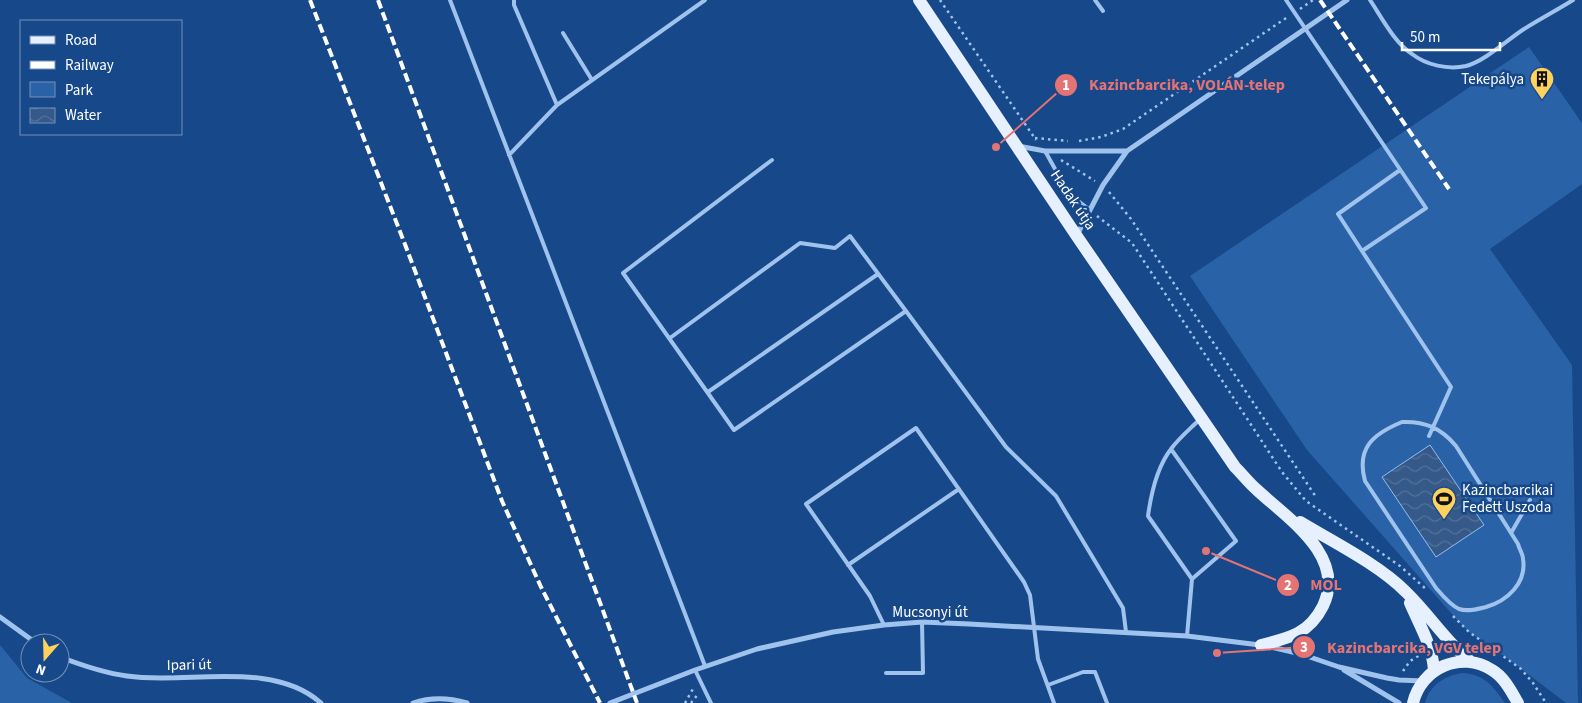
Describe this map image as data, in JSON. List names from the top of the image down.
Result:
{
  "streets": {
    "main road": ["Hadak útja"],
    "street": ["Mucsonyi út", "Ipari út"]
  },
  "places": {
    "building": ["Tekepálya"],
    "other": ["Kazincbarcika, VOLÁN-telep", "MOL", "Kazincbarcika, VGV telep"],
    "sports": ["Kazincbarcikai Fedett Uszoda"]
  },
  "legend": [
    "Road",
    "Railway",
    "Park",
    "Water"
  ],
  "scale_bar": "50 m",
  "north": "bottom"
}
